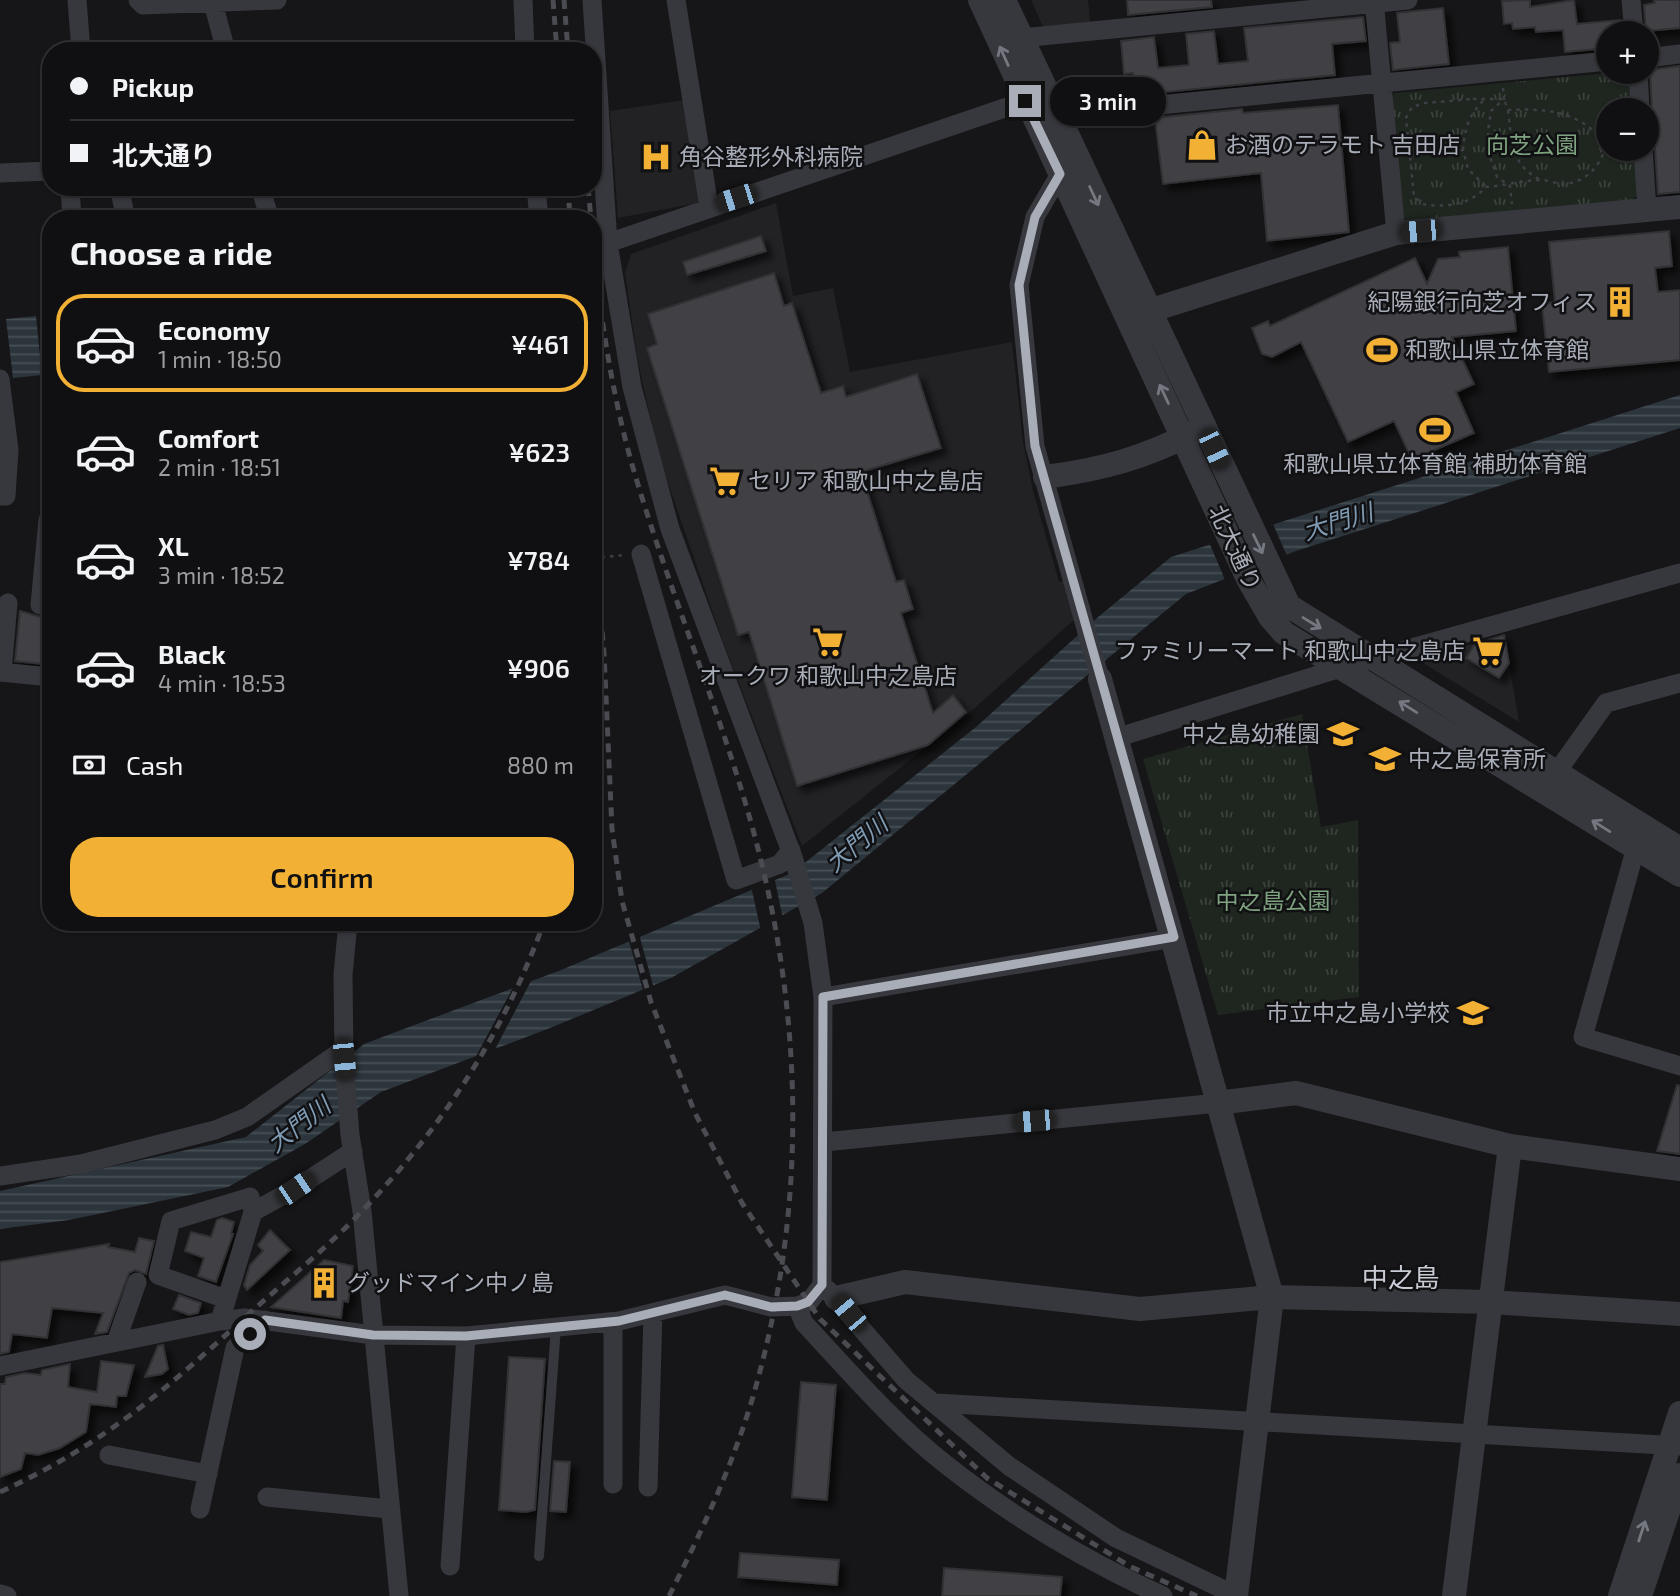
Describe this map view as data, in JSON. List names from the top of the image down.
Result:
{
  "streets": {
    "street": ["北大通り"]
  },
  "districts": ["中之島"],
  "water": ["大門川"],
  "parks": ["向芝公園", "中之島公園"],
  "places": {
    "shop": ["お酒のテラモト 吉田店"],
    "hospital": ["角谷整形外科病院"],
    "building": ["紀陽銀行向芝オフィス", "グッドマイン中ノ島"],
    "sports": ["和歌山県立体育館", "和歌山県立体育館 補助体育館"],
    "supermarket": ["セリア 和歌山中之島店", "オークワ 和歌山中之島店", "ファミリーマート 和歌山中之島店"],
    "school or university": ["中之島幼稚園", "中之島保育所", "市立中之島小学校"]
  },
  "page": {
    "map_buttons": ["+", "−"],
    "banner": ["Pickup", "北大通り"],
    "bubble": "3 min",
    "heading": "Choose a ride",
    "list": [
      {
        "name": "Economy",
        "note": "1 min · 18:50",
        "value": "¥461"
      },
      {
        "name": "Comfort",
        "note": "2 min · 18:51",
        "value": "¥623"
      },
      {
        "name": "XL",
        "note": "3 min · 18:52",
        "value": "¥784"
      },
      {
        "name": "Black",
        "note": "4 min · 18:53",
        "value": "¥906"
      }
    ],
    "pay": ["Cash", "880 m"],
    "buttons": "Confirm"
  }
}
